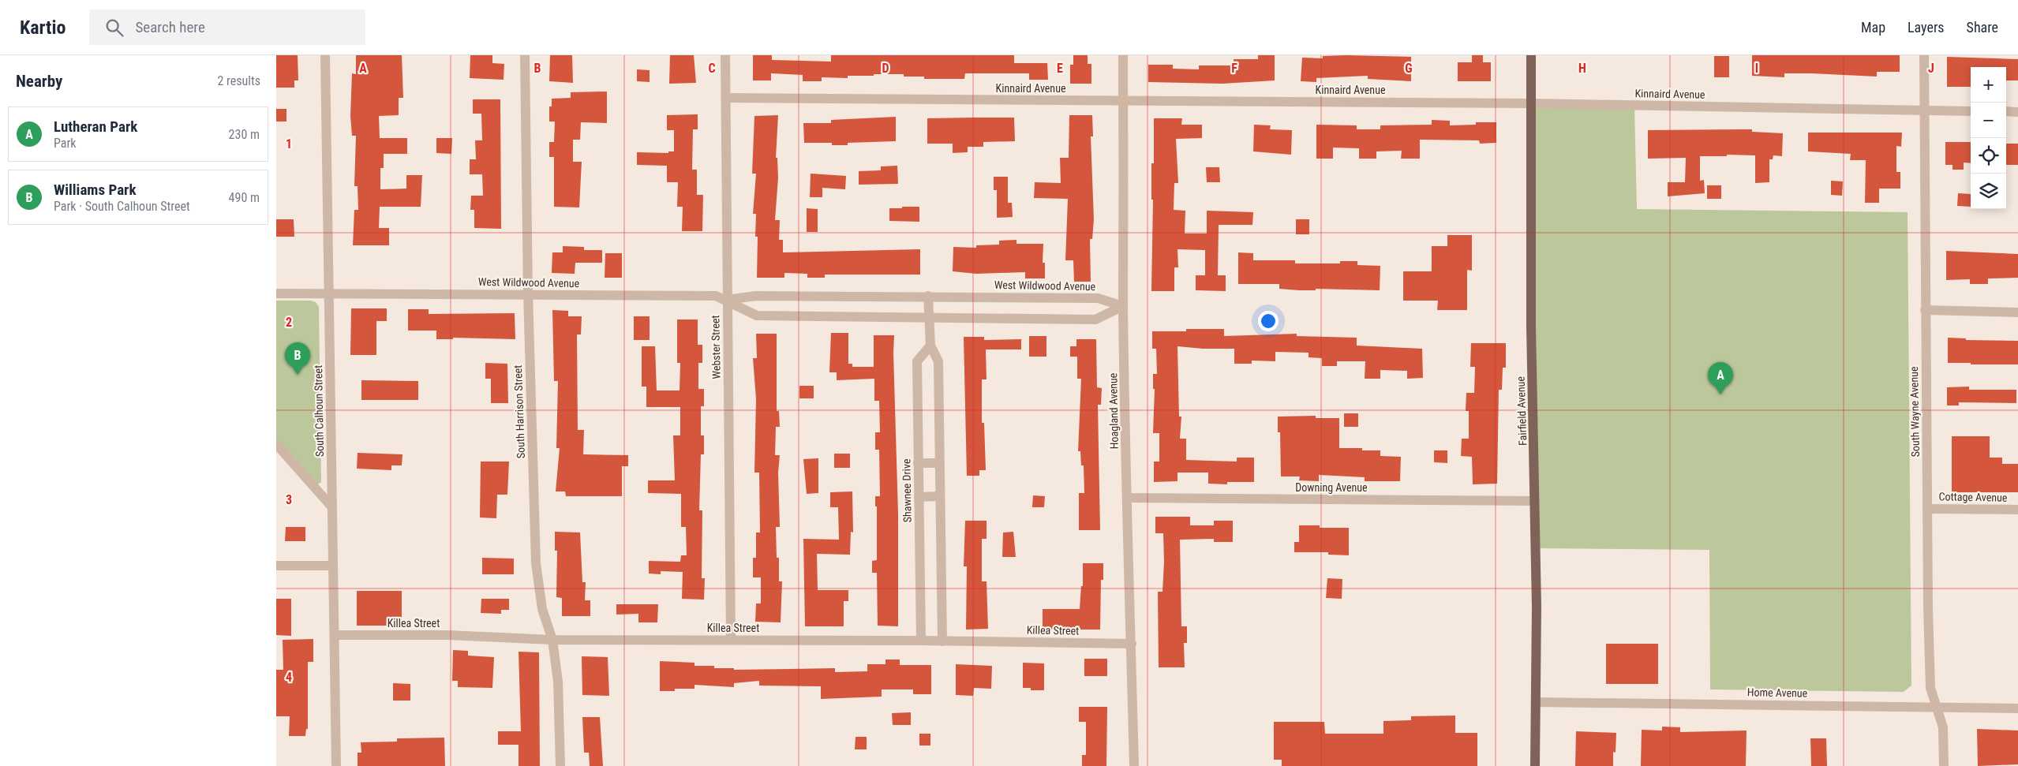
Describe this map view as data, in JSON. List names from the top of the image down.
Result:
{
  "streets": {
    "main road": ["Fairfield Avenue"],
    "street": [
      "Kinnaird Avenue",
      "West Wildwood Avenue",
      "Webster Street",
      "South Calhoun Street",
      "Hoagland Avenue",
      "South Harrison Street",
      "South Wayne Avenue",
      "Downing Avenue",
      "Shawnee Drive",
      "Cottage Avenue",
      "Killea Street",
      "Home Avenue"
    ]
  },
  "crossings": [
    ["Kinnaird Avenue", "Webster Street"],
    ["Kinnaird Avenue", "Hoagland Avenue"],
    ["Kinnaird Avenue", "Fairfield Avenue"],
    ["Kinnaird Avenue", "South Wayne Avenue"],
    ["West Wildwood Avenue", "Webster Street"],
    ["West Wildwood Avenue", "South Calhoun Street"],
    ["West Wildwood Avenue", "Hoagland Avenue"],
    ["West Wildwood Avenue", "South Harrison Street"],
    ["Webster Street", "Killea Street"],
    ["South Calhoun Street", "Killea Street"],
    ["Hoagland Avenue", "Downing Avenue"],
    ["Hoagland Avenue", "Killea Street"],
    ["Fairfield Avenue", "Downing Avenue"],
    ["Fairfield Avenue", "Home Avenue"],
    ["South Harrison Street", "Killea Street"],
    ["South Wayne Avenue", "Cottage Avenue"],
    ["South Wayne Avenue", "Home Avenue"],
    ["Shawnee Drive", "Killea Street"]
  ],
  "page": {
    "header": "Kartio",
    "search": "Search here",
    "nav": ["Map", "Layers", "Share"],
    "heading": ["Nearby", "2 results"],
    "map_buttons": ["+", "−"],
    "list": [
      {
        "mark": "A",
        "name": "Lutheran Park",
        "note": "Park",
        "value": "230 m"
      },
      {
        "mark": "B",
        "name": "Williams Park",
        "note": "Park · South Calhoun Street",
        "value": "490 m"
      }
    ],
    "pins": ["B", "A"]
  },
  "grid": {
    "columns": [
      "A",
      "B",
      "C",
      "D",
      "E",
      "F",
      "G",
      "H",
      "I",
      "J"
    ],
    "rows": [
      "1",
      "2",
      "3",
      "4"
    ]
  }
}
